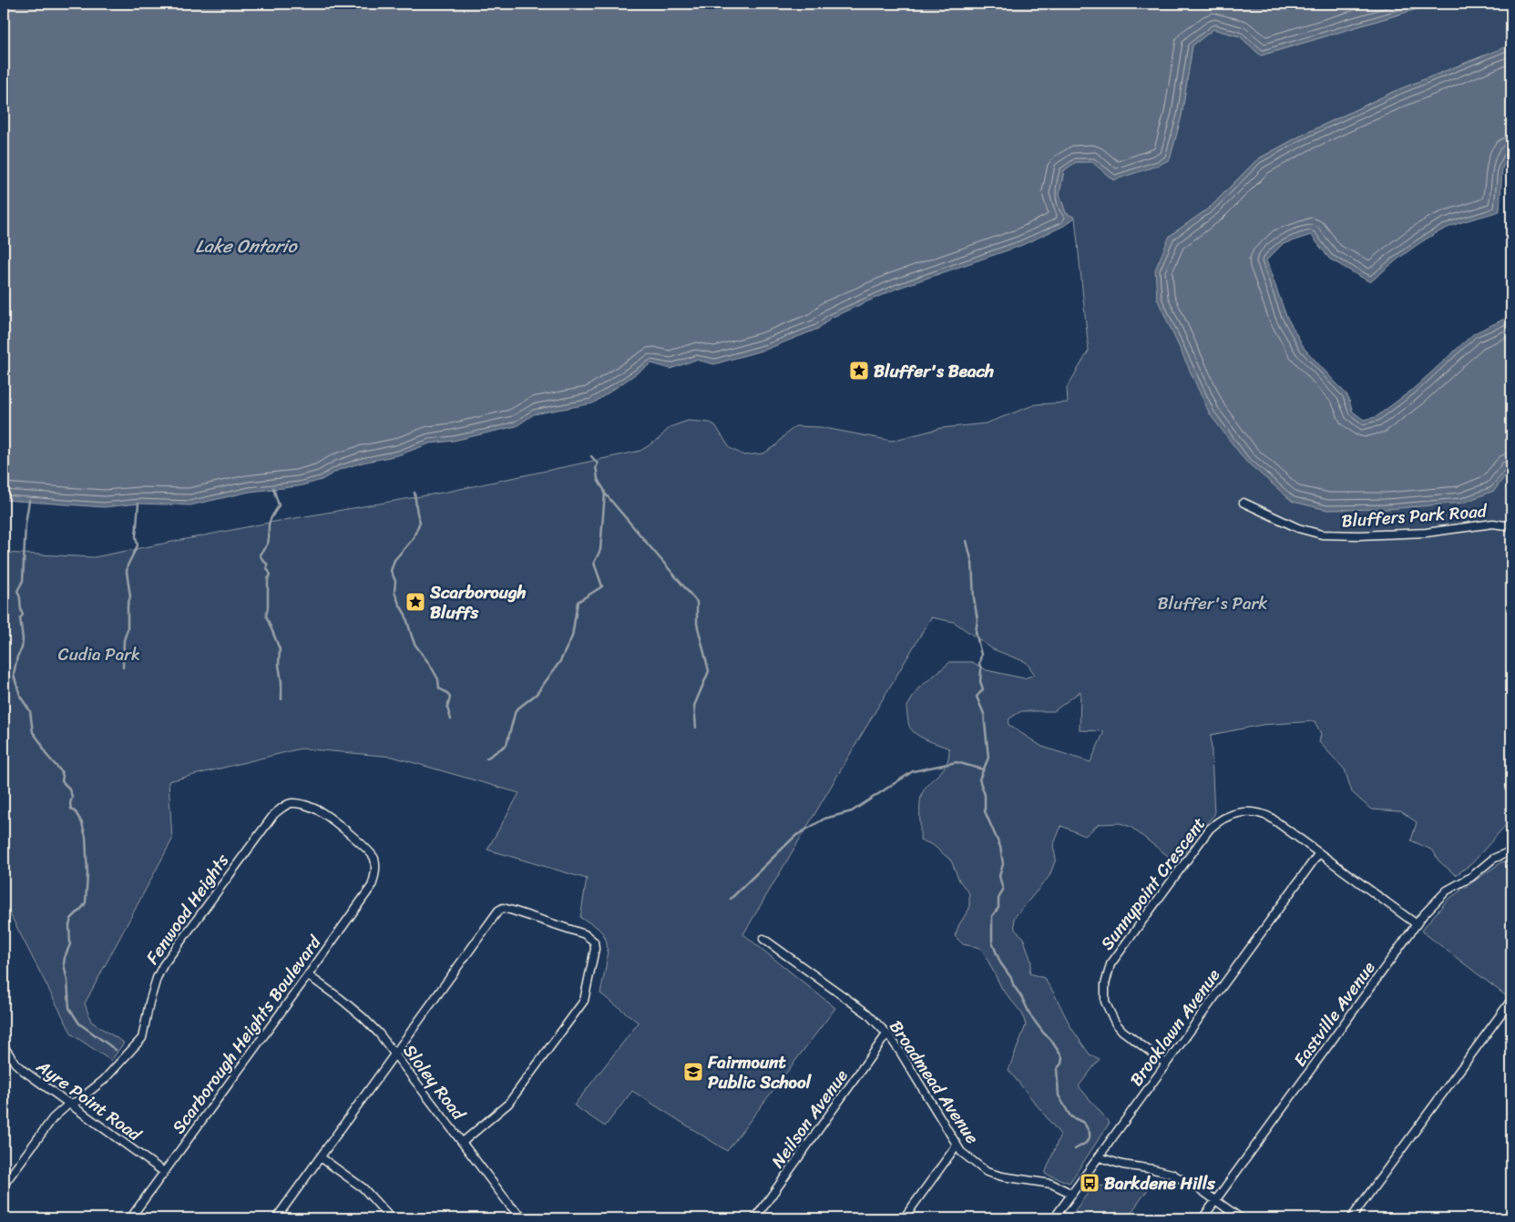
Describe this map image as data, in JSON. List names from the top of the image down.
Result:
{
  "streets": {
    "street": [
      "Bluffers Park Road",
      "Sunnypoint Crescent",
      "Fenwood Heights",
      "Eastville Avenue",
      "Brooklawn Avenue",
      "Scarborough Heights Boulevard",
      "Sloley Road",
      "Broadmead Avenue",
      "Ayre Point Road",
      "Neilson Avenue"
    ]
  },
  "crossings": [
    ["Sunnypoint Crescent", "Eastville Avenue"],
    ["Sunnypoint Crescent", "Brooklawn Avenue"],
    ["Fenwood Heights", "Scarborough Heights Boulevard"],
    ["Fenwood Heights", "Ayre Point Road"],
    ["Brooklawn Avenue", "Broadmead Avenue"],
    ["Scarborough Heights Boulevard", "Sloley Road"],
    ["Scarborough Heights Boulevard", "Ayre Point Road"],
    ["Broadmead Avenue", "Neilson Avenue"]
  ],
  "water": ["Lake Ontario"],
  "parks": ["Bluffer's Park", "Cudia Park"],
  "places": {
    "place": ["Bluffer's Beach", "Scarborough Bluffs"],
    "school or university": ["Fairmount Public School"],
    "bus stop": ["Barkdene Hills"]
  }
}
